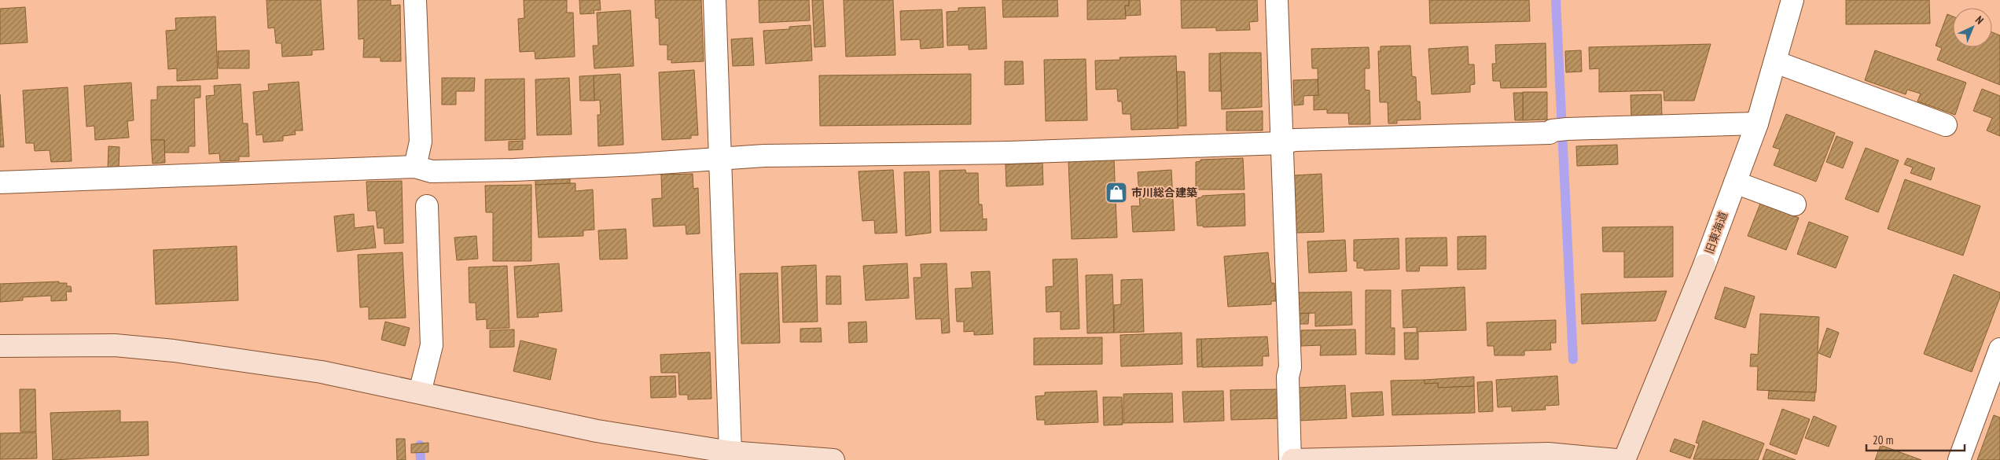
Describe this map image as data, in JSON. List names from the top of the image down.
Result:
{
  "streets": {
    "street": ["旧東海道"]
  },
  "places": {
    "shop": ["市川総合建築"]
  },
  "scale_bar": "20 m",
  "north": "top right"
}
